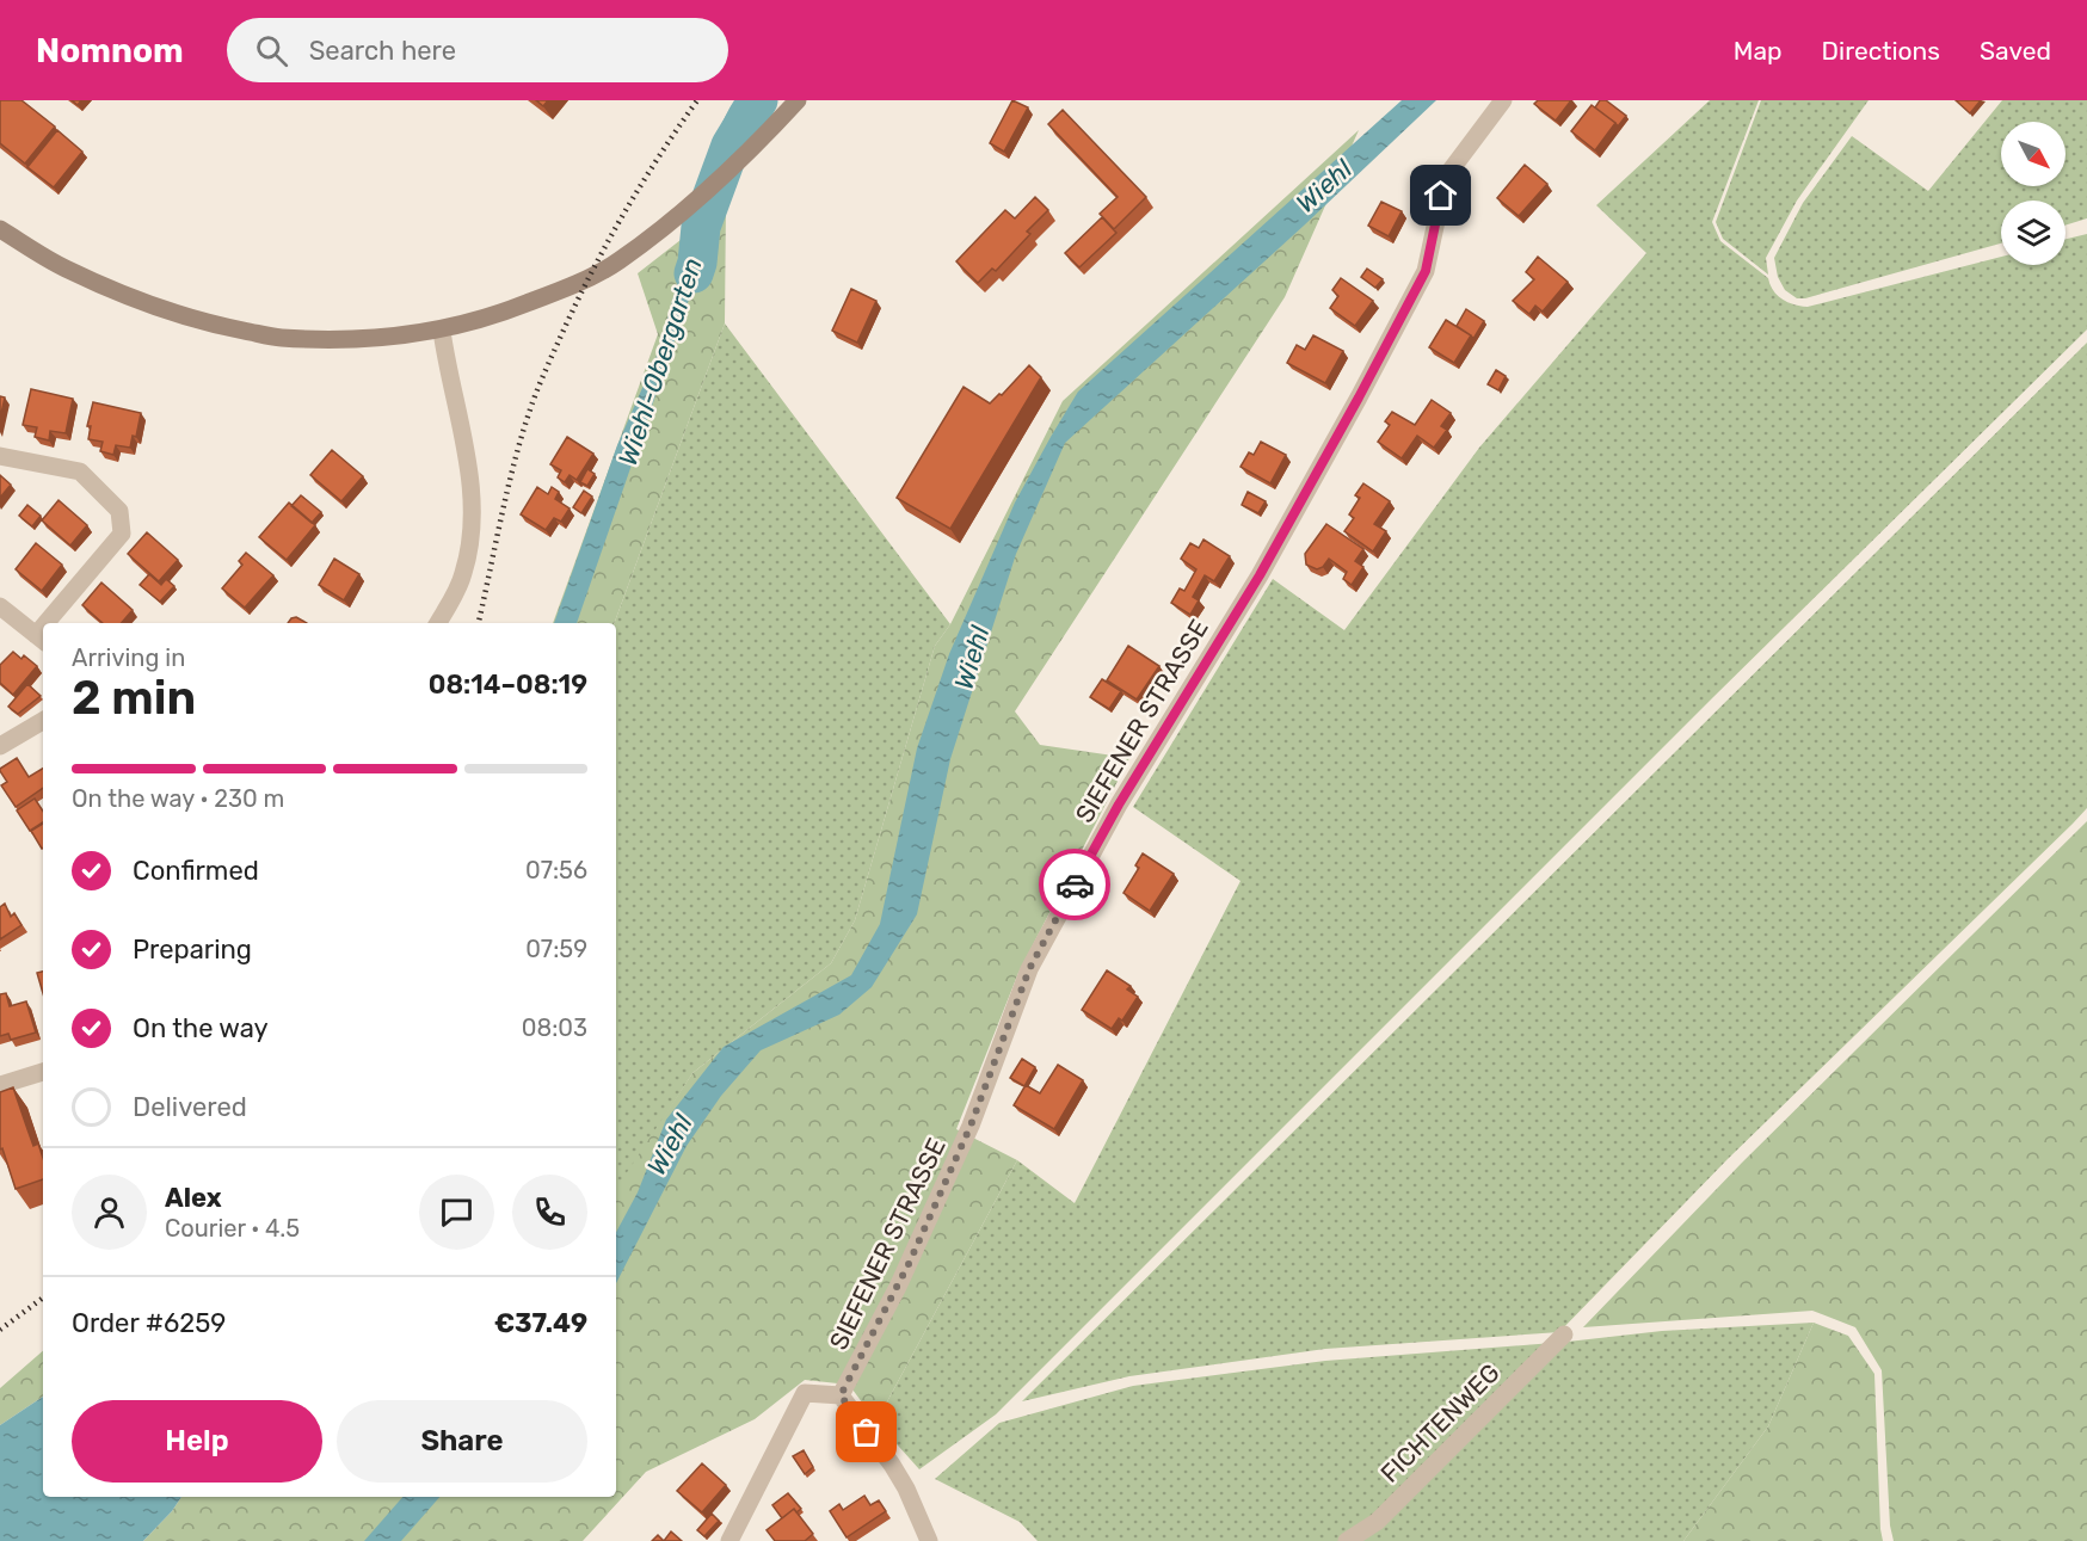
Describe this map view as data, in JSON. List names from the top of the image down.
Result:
{
  "streets": {
    "street": ["SIEFENER STRASSE", "FICHTENWEG"]
  },
  "water": ["Wiehl", "Wiehl-Obergarten"],
  "north": "bottom right",
  "page": {
    "header": "Nomnom",
    "search": "Search here",
    "nav": ["Map", "Directions", "Saved"],
    "heading": ["2 min", "Arriving in", "08:14–08:19"],
    "panel": [
      "Alex",
      "Courier · 4.5",
      "Order #6259",
      "€37.49"
    ],
    "bar": "On the way · 230 m",
    "list": [
      ["Confirmed", "07:56"],
      ["Preparing", "07:59"],
      ["On the way", "08:03"],
      "Delivered"
    ],
    "buttons": ["Help", "Share"]
  }
}
